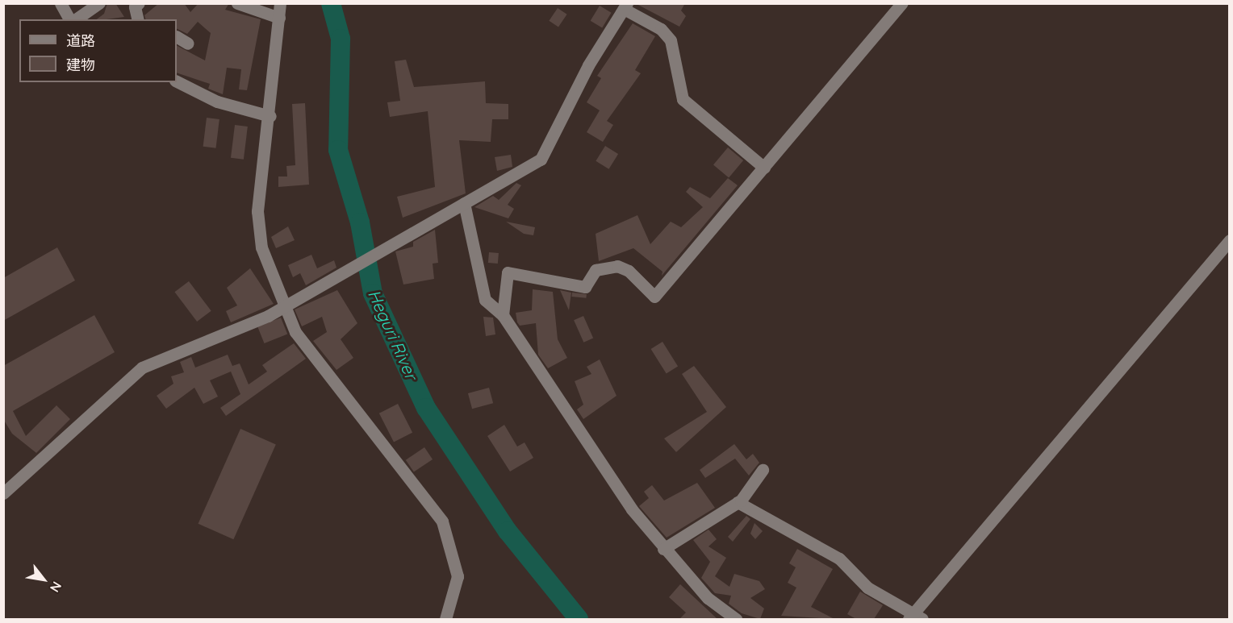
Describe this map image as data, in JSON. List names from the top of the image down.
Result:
{
  "water": ["Heguri River"],
  "legend": ["道路", "建物"],
  "north": "bottom right"
}
